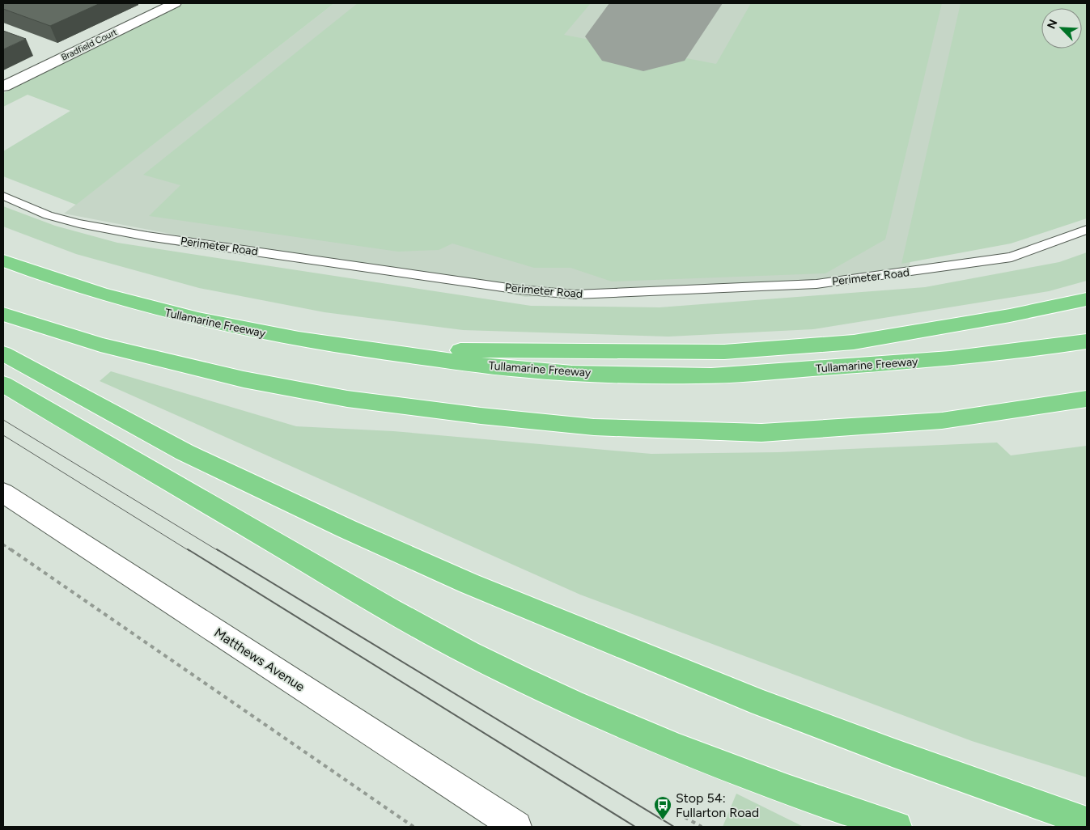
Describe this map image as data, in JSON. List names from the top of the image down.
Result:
{
  "streets": {
    "highway": ["Tullamarine Freeway"],
    "main road": ["Bradfield Court", "Matthews Avenue"],
    "lane": ["Perimeter Road"]
  },
  "places": {
    "bus stop": ["Stop 54: Fullarton Road"]
  },
  "north": "top left"
}
